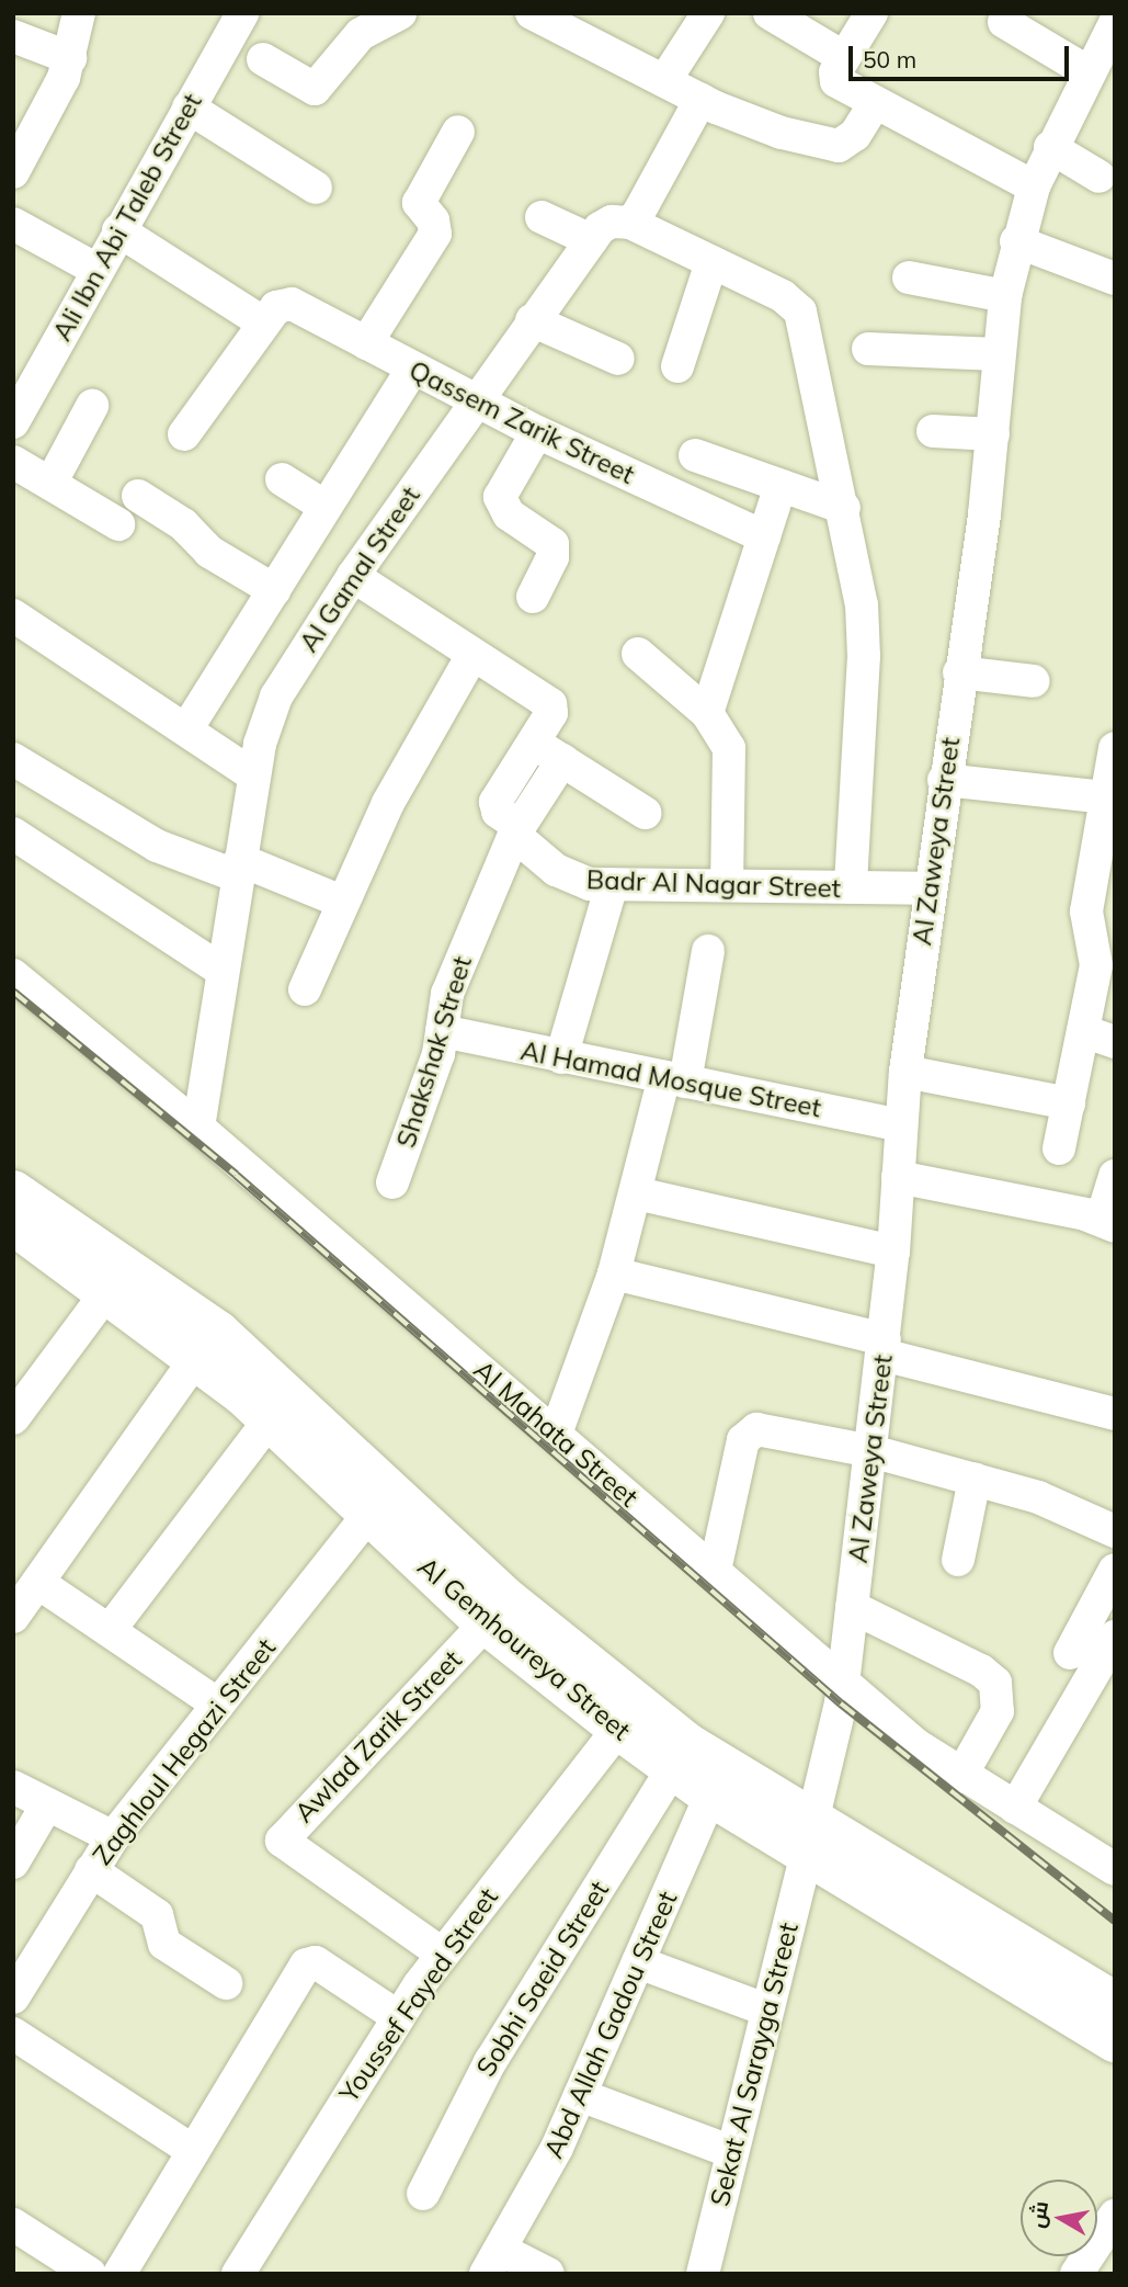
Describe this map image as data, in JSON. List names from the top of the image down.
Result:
{
  "streets": {
    "main road": ["Al Gemhoureya Street"],
    "street": [
      "Ali Ibn Abi Taleb Street",
      "Qassem Zarik Street",
      "Al Gamal Street",
      "Al Zaweya Street",
      "Badr Al Nagar Street",
      "Shakshak Street",
      "Al Hamad Mosque Street",
      "Al Mahata Street",
      "Awlad Zarik Street",
      "Zaghloul Hegazi Street",
      "Sobhi Saeid Street",
      "Youssef Fayed Street",
      "Abd Allah Gadou Street",
      "Sekat Al Sarayga Street"
    ]
  },
  "crossings": [
    ["Ali Ibn Abi Taleb Street", "Qassem Zarik Street"],
    ["Qassem Zarik Street", "Al Gamal Street"],
    ["Al Gamal Street", "Al Mahata Street"],
    ["Al Zaweya Street", "Badr Al Nagar Street"],
    ["Al Zaweya Street", "Al Hamad Mosque Street"],
    ["Al Zaweya Street", "Al Mahata Street"],
    ["Al Zaweya Street", "Sekat Al Sarayga Street"],
    ["Badr Al Nagar Street", "Shakshak Street"],
    ["Shakshak Street", "Al Hamad Mosque Street"],
    ["Al Mahata Street", "Sekat Al Sarayga Street"],
    ["Al Gemhoureya Street", "Awlad Zarik Street"],
    ["Al Gemhoureya Street", "Zaghloul Hegazi Street"],
    ["Al Gemhoureya Street", "Sobhi Saeid Street"],
    ["Al Gemhoureya Street", "Youssef Fayed Street"],
    ["Al Gemhoureya Street", "Abd Allah Gadou Street"],
    ["Al Gemhoureya Street", "Sekat Al Sarayga Street"],
    ["Awlad Zarik Street", "Youssef Fayed Street"]
  ],
  "scale_bar": "50 m",
  "north": "left"
}
